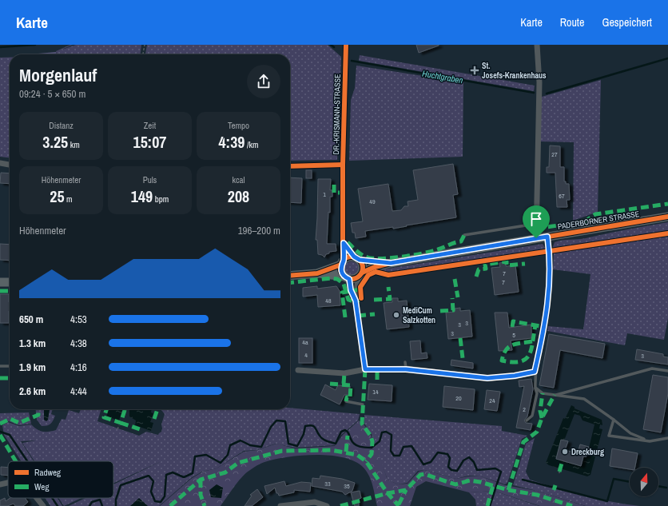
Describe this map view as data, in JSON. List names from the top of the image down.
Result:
{
  "streets": {
    "main road": ["PADERBORNER STRASSE"],
    "street": ["DR.-KRISMANN-STRASSE"]
  },
  "crossings": [
    ["DR.-KRISMANN-STRASSE", "PADERBORNER STRASSE"]
  ],
  "water": ["Huchtgraben"],
  "places": {
    "health": ["St. Josefs-Krankenhaus"],
    "other": ["MediCum Salzkotten", "Dreckburg"]
  },
  "house_numbers": [
    "27",
    "1",
    "67",
    "49",
    "7",
    "7",
    "48",
    "3",
    "3",
    "3",
    "5",
    "4a",
    "4",
    "3",
    "14",
    "20",
    "24",
    "2",
    "33",
    "35"
  ],
  "legend": ["Radweg", "Weg"],
  "north": "top",
  "page": {
    "header": "Karte",
    "nav": ["Karte", "Route", "Gespeichert"],
    "heading": ["Morgenlauf", "09:24 · 5 × 650 m"],
    "stats": [
      ["Distanz", "3.25 km"],
      ["Zeit", "15:07"],
      ["Tempo", "4:39 /km"],
      ["Höhenmeter", "25 m"],
      ["Puls", "149 bpm"],
      ["kcal", "208"]
    ],
    "chart": ["Höhenmeter", "196–200 m"],
    "list": [
      {
        "name": "650 m",
        "note": "4:53"
      },
      {
        "name": "1.3 km",
        "note": "4:38"
      },
      {
        "name": "1.9 km",
        "note": "4:16"
      },
      {
        "name": "2.6 km",
        "note": "4:44"
      }
    ]
  }
}
